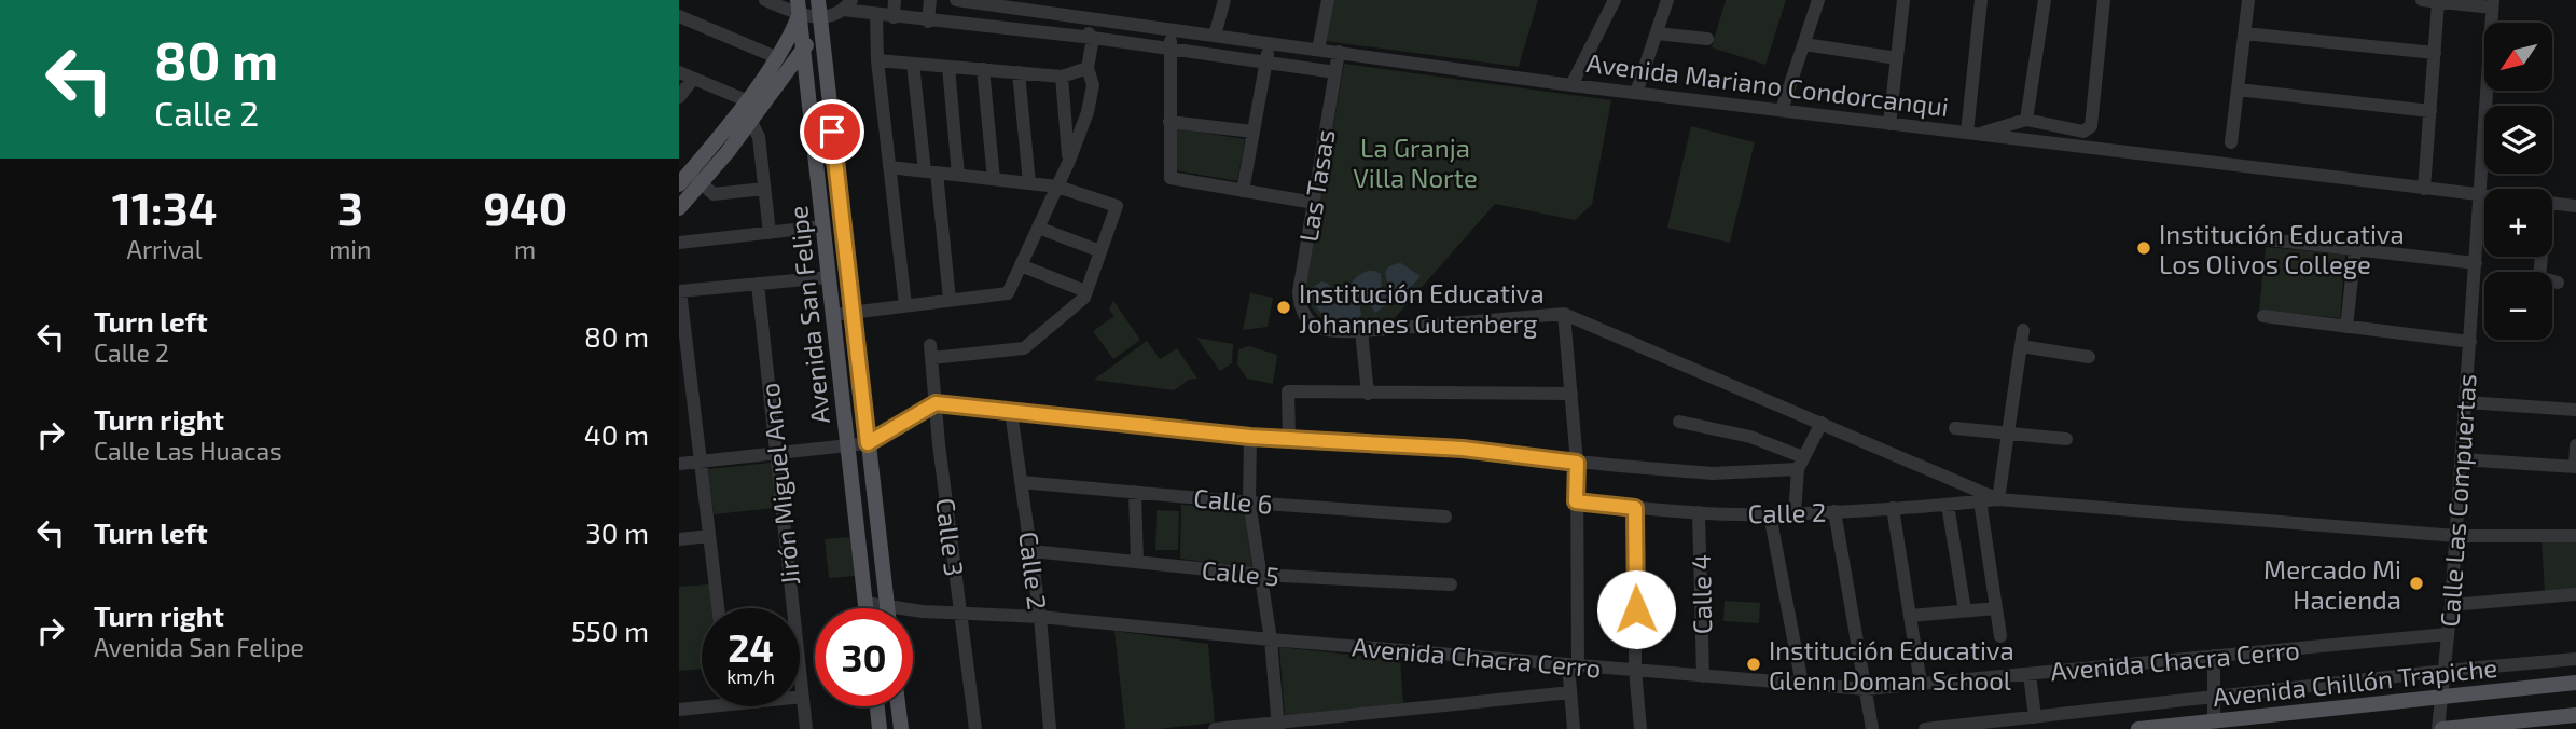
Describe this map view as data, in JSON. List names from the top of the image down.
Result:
{
  "streets": {
    "main road": ["Avenida San Felipe", "Avenida Chillón Trapiche"],
    "street": [
      "Avenida Mariano Condorcanqui",
      "Las Tasas",
      "Jirón Miguel Anco",
      "Calle 6",
      "Calle Las Compuertas",
      "Calle 2",
      "Calle 3",
      "Calle 5",
      "Calle 4",
      "Avenida Chacra Cerro"
    ]
  },
  "crossings": [
    ["Avenida Mariano Condorcanqui", "Las Tasas"],
    ["Avenida Mariano Condorcanqui", "Calle Las Compuertas"],
    ["Avenida San Felipe", "Avenida Chacra Cerro"],
    ["Calle 6", "Calle 2"],
    ["Calle Las Compuertas", "Avenida Chacra Cerro"],
    ["Calle Las Compuertas", "Avenida Chillón Trapiche"],
    ["Calle 2", "Calle 5"],
    ["Calle 2", "Calle 4"],
    ["Calle 2", "Avenida Chacra Cerro"],
    ["Calle 3", "Avenida Chacra Cerro"],
    ["Calle 4", "Avenida Chacra Cerro"]
  ],
  "parks": ["La Granja Villa Norte"],
  "places": [
    "Institución Educativa Los Olivos College",
    "Institución Educativa Johannes Gutenberg",
    "Mercado Mi Hacienda",
    "Institución Educativa Glenn Doman School"
  ],
  "north": "bottom left",
  "page": {
    "turn": ["80 m", "Calle 2"],
    "map_buttons": ["+", "−"],
    "eta": [
      "11:34",
      "Arrival",
      "3",
      "min",
      "940",
      "m"
    ],
    "list": [
      {
        "name": "Turn left",
        "note": "Calle 2",
        "value": "80 m"
      },
      {
        "name": "Turn right",
        "note": "Calle Las Huacas",
        "value": "40 m"
      },
      {
        "name": "Turn left",
        "value": "30 m"
      },
      {
        "name": "Turn right",
        "note": "Avenida San Felipe",
        "value": "550 m"
      }
    ],
    "speed": "24 km/h",
    "limit": "30"
  }
}
